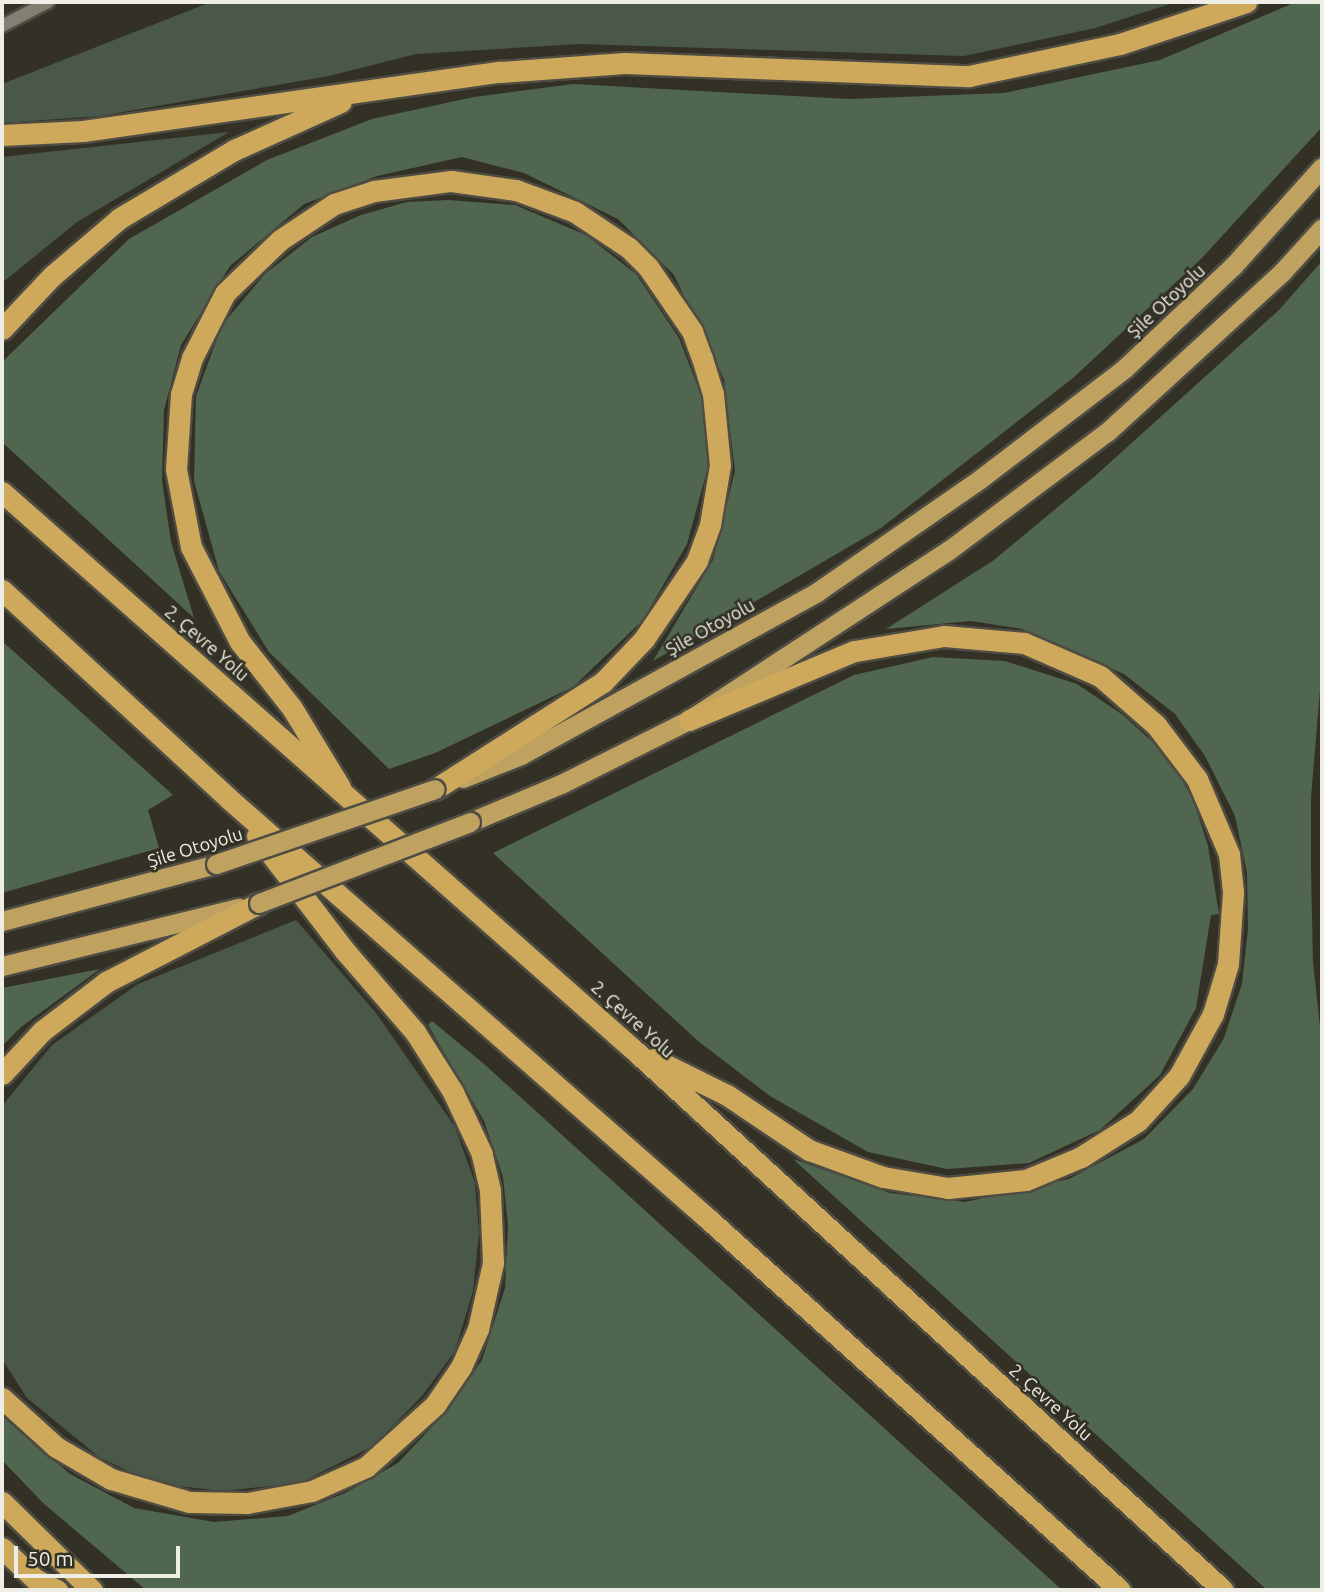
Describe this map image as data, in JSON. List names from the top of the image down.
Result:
{
  "streets": {
    "highway": ["Şile Otoyolu", "2. Çevre Yolu"]
  },
  "scale_bar": "50 m"
}
